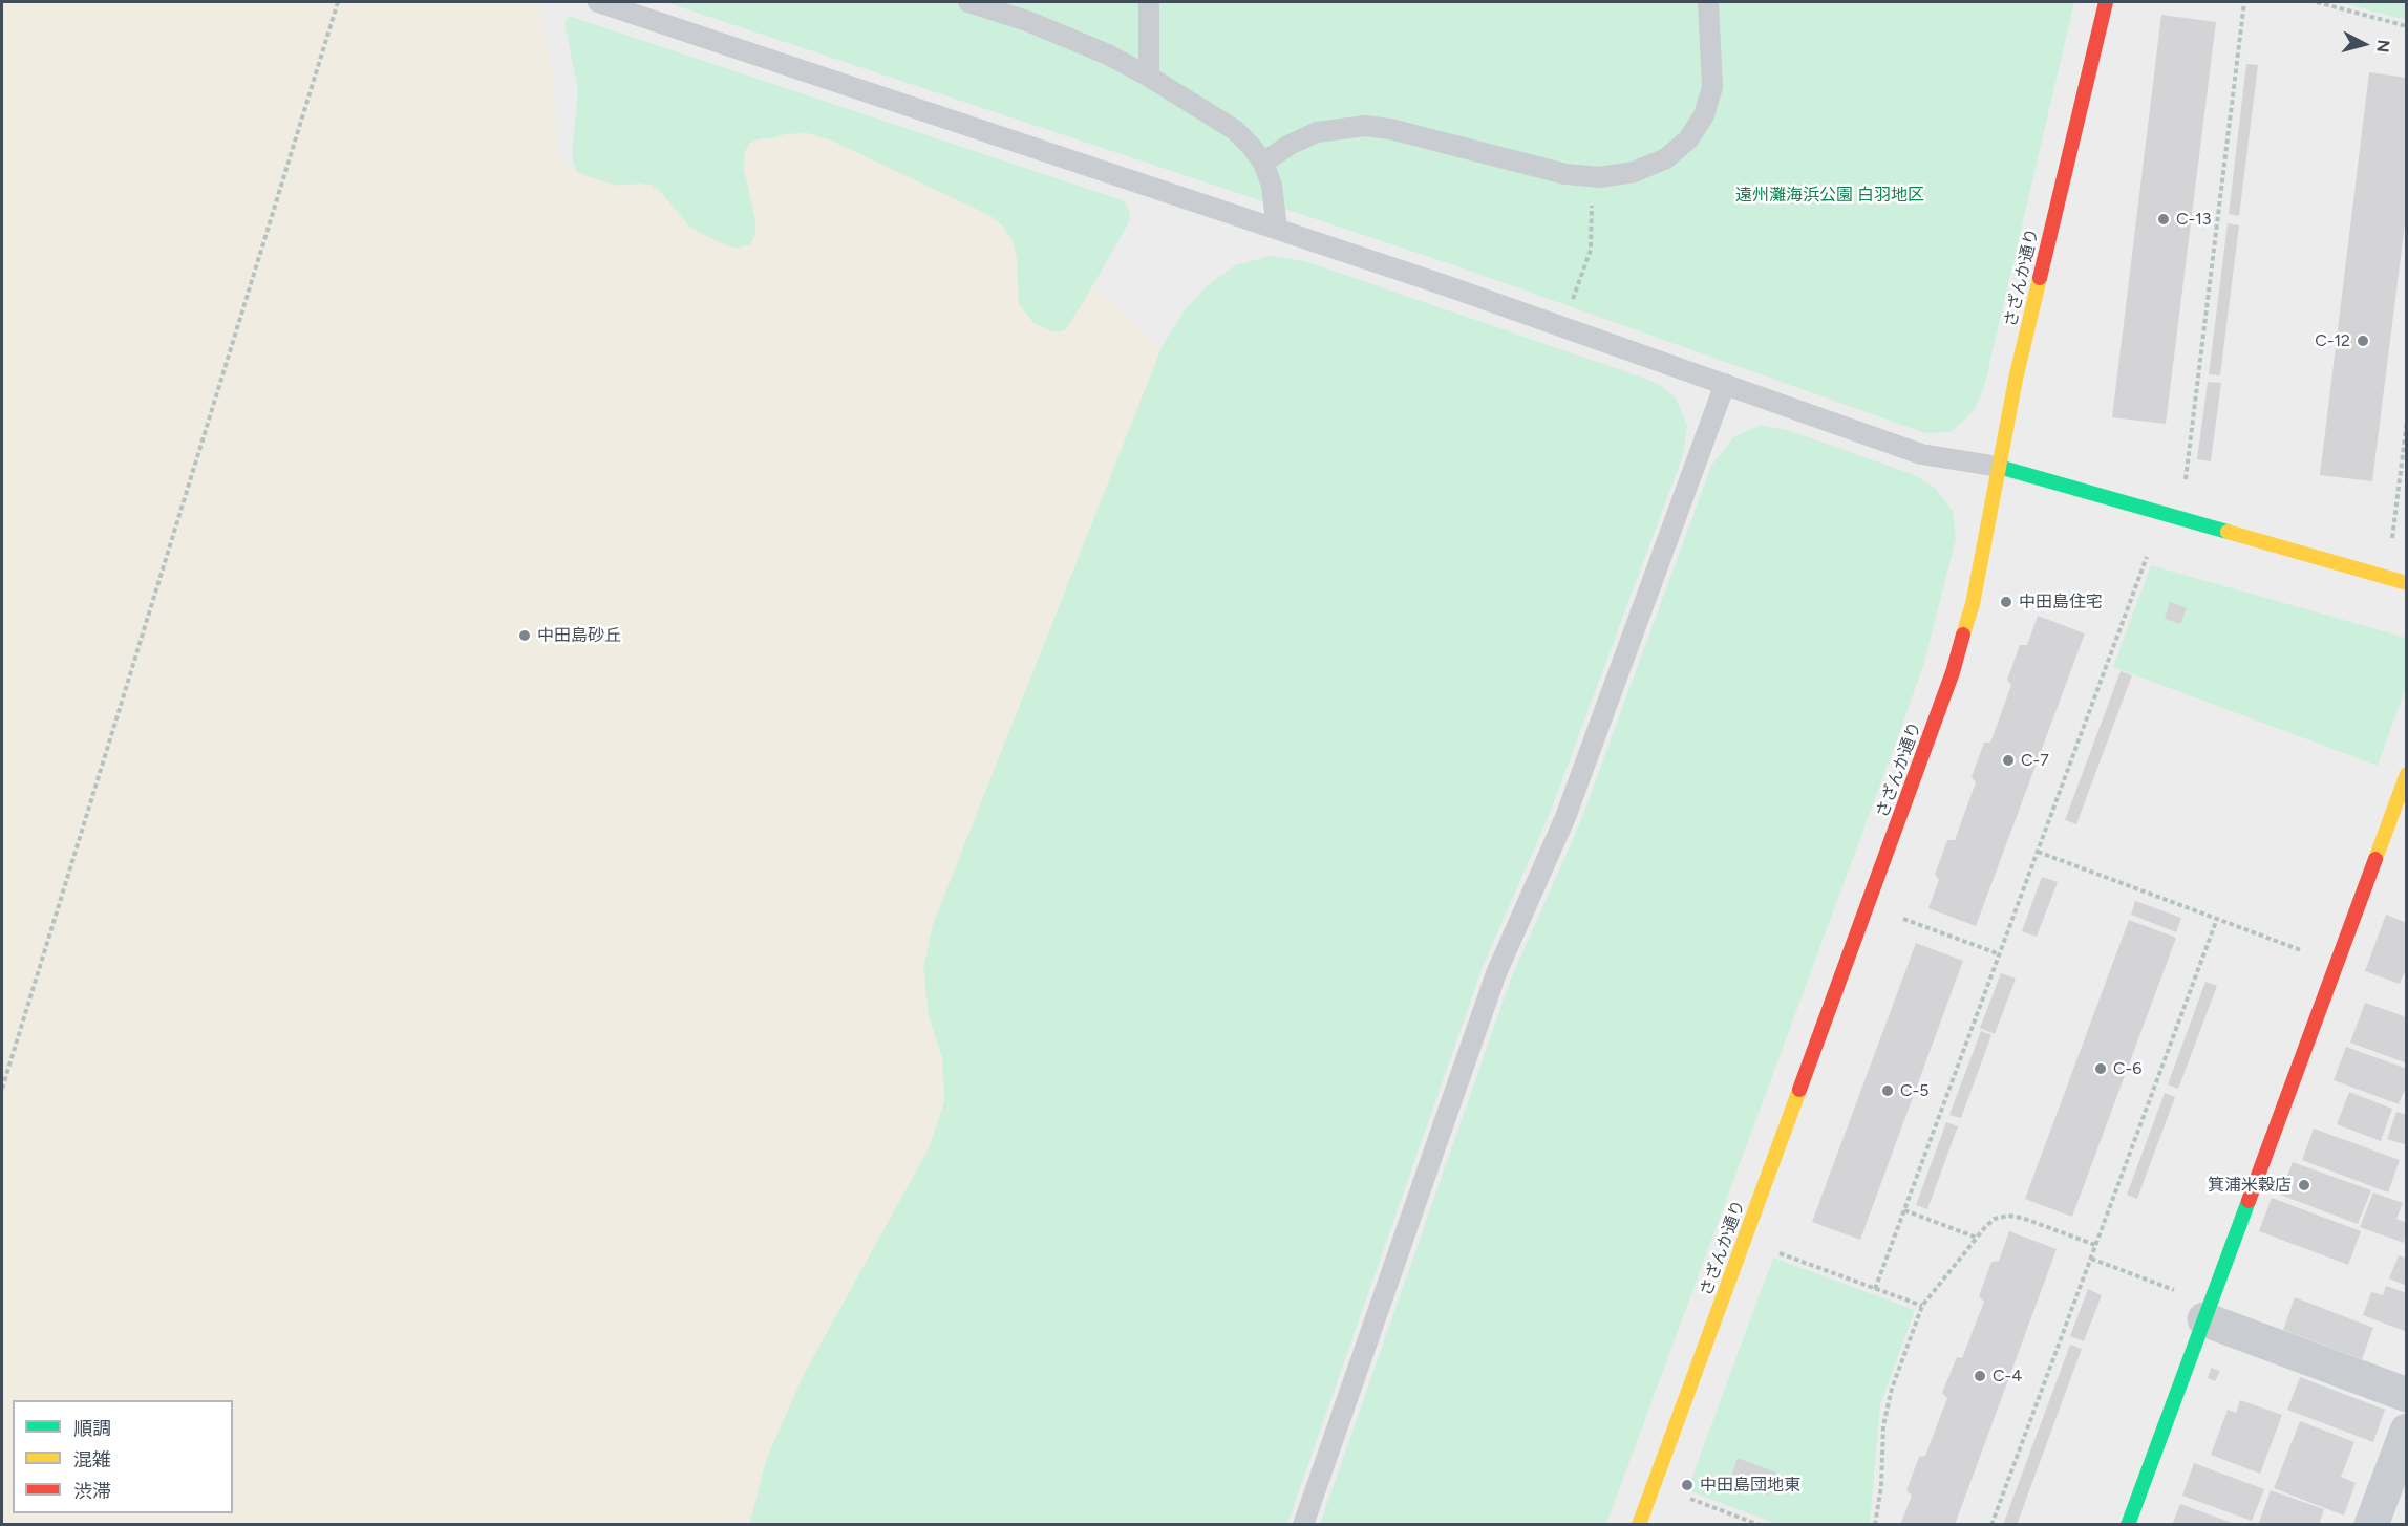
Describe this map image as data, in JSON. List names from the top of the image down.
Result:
{
  "streets": {
    "street": ["さざんか通り"]
  },
  "parks": ["遠州灘海浜公園 白羽地区"],
  "places": [
    "C-13",
    "C-12",
    "中田島住宅",
    "中田島砂丘",
    "C-7",
    "C-6",
    "C-5",
    "箕浦米穀店",
    "C-4",
    "中田島団地東"
  ],
  "legend": ["順調", "混雑", "渋滞"],
  "north": "right"
}
